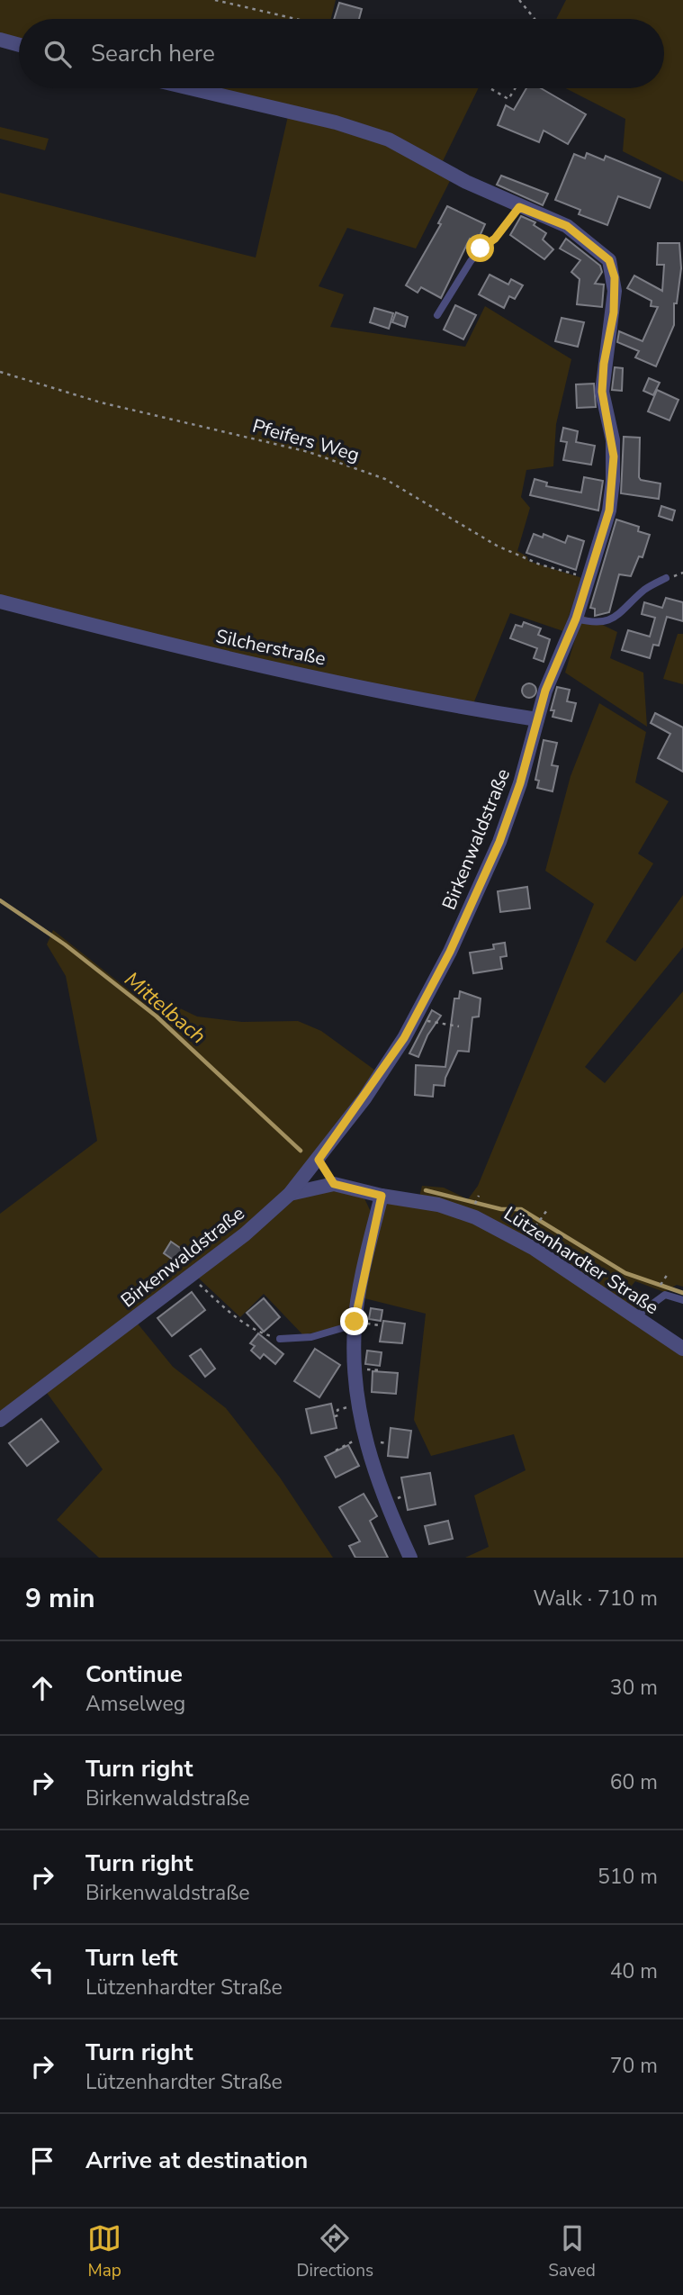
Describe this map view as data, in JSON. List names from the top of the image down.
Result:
{
  "streets": {
    "street": ["Silcherstraße", "Birkenwaldstraße", "Lützenhardter Straße"],
    "path": ["Pfeifers Weg"]
  },
  "crossings": [
    ["Pfeifers Weg", "Birkenwaldstraße"],
    ["Silcherstraße", "Birkenwaldstraße"],
    ["Birkenwaldstraße", "Lützenhardter Straße"]
  ],
  "water": ["Mittelbach"],
  "page": {
    "search": "Search here",
    "heading": ["9 min", "Walk · 710 m"],
    "list": [
      ["Continue", "Amselweg", "30 m"],
      ["Turn right", "Birkenwaldstraße", "60 m"],
      ["Turn right", "Birkenwaldstraße", "510 m"],
      ["Turn left", "Lützenhardter Straße", "40 m"],
      ["Turn right", "Lützenhardter Straße", "70 m"],
      "Arrive at destination"
    ],
    "nav": ["Map", "Directions", "Saved"]
  }
}
